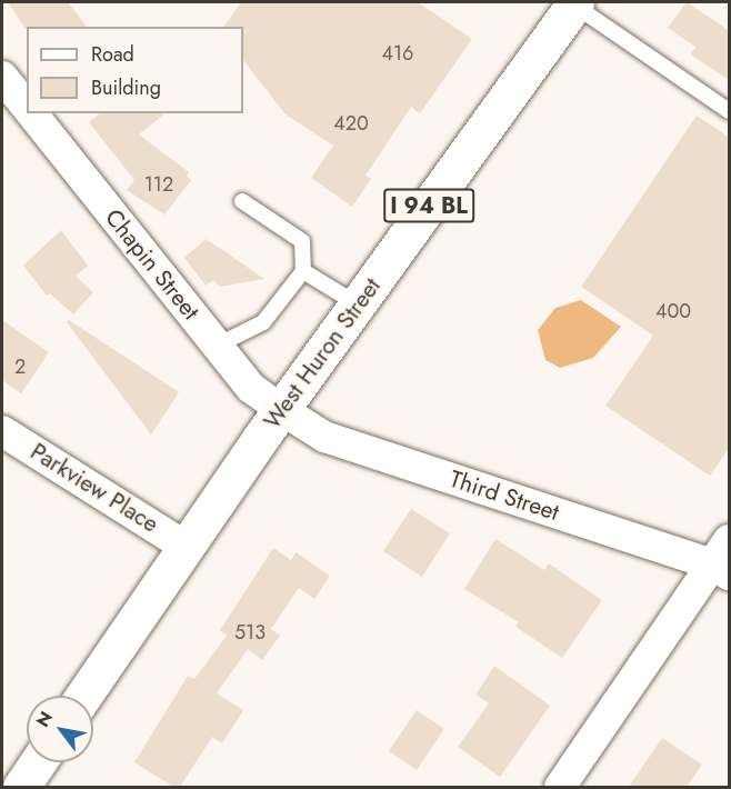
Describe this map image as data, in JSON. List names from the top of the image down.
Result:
{
  "streets": {
    "main road": ["I 94 BL", "West Huron Street"],
    "street": ["Chapin Street", "Parkview Place", "Third Street"]
  },
  "crossings": [
    ["Chapin Street", "West Huron Street"],
    ["Chapin Street", "Third Street"],
    ["West Huron Street", "Parkview Place"],
    ["West Huron Street", "Third Street"]
  ],
  "house_numbers": [
    "416",
    "420",
    "112",
    "400",
    "2",
    "513"
  ],
  "legend": ["Road", "Building"],
  "north": "top left"
}
